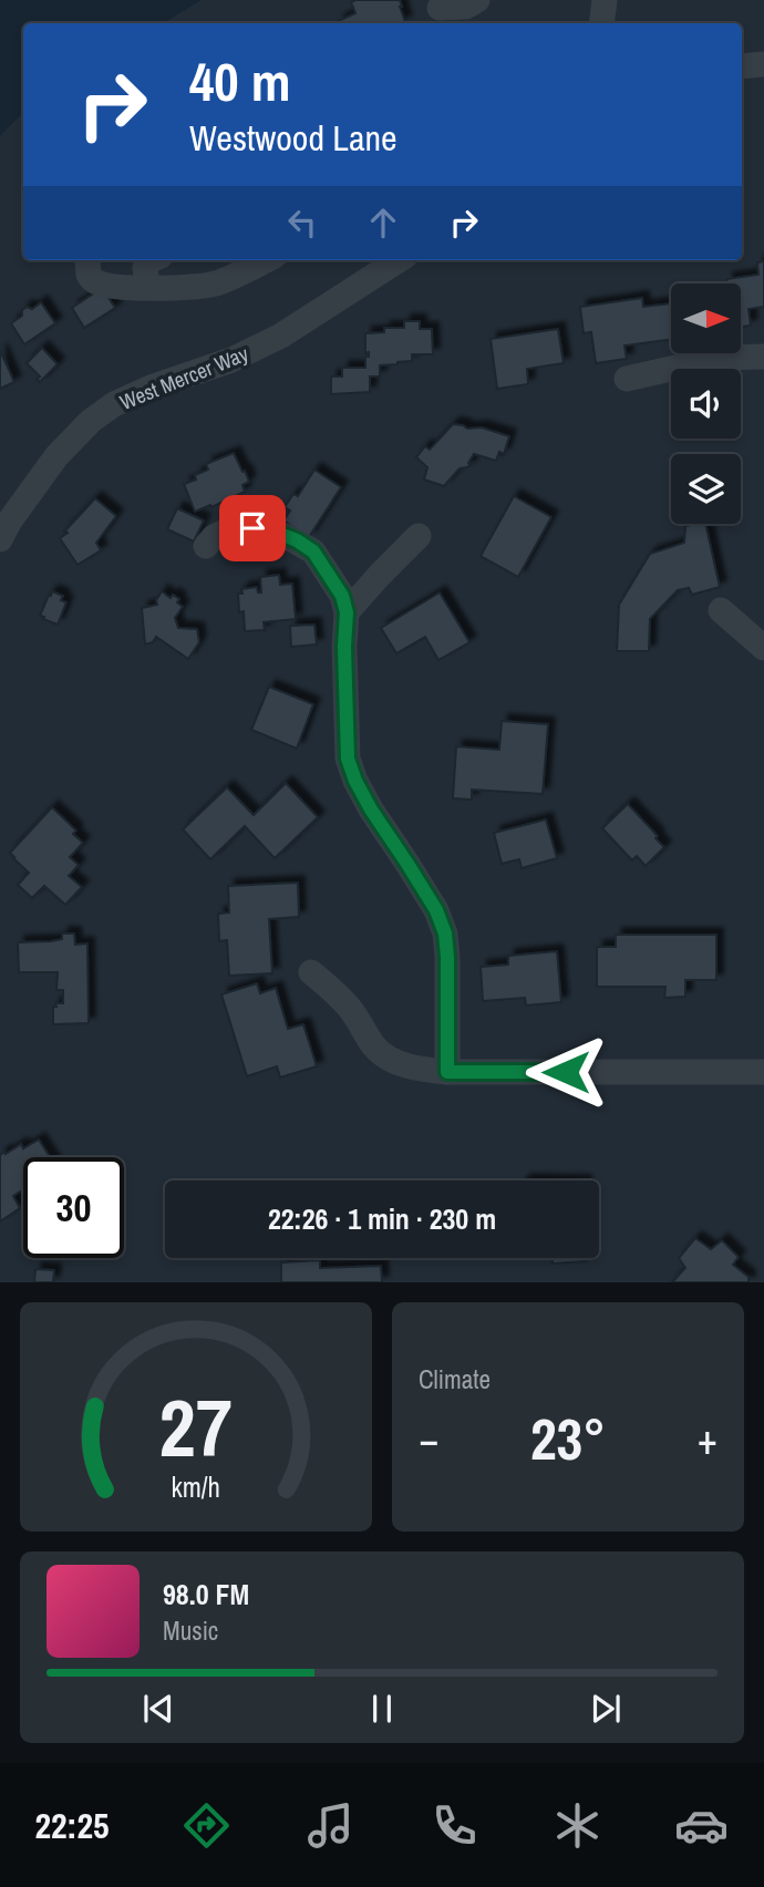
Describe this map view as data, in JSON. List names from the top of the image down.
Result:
{
  "streets": {
    "street": ["West Mercer Way"]
  },
  "north": "right",
  "page": {
    "turn": ["40 m", "Westwood Lane"],
    "limit": "30",
    "trip": "22:26 · 1 min · 230 m",
    "tile": "Climate",
    "heat": ["−", "23°", "+"],
    "song": ["98.0 FM", "Music"],
    "tabs": "22:25",
    "gauge": ["27", "km/h"]
  }
}
